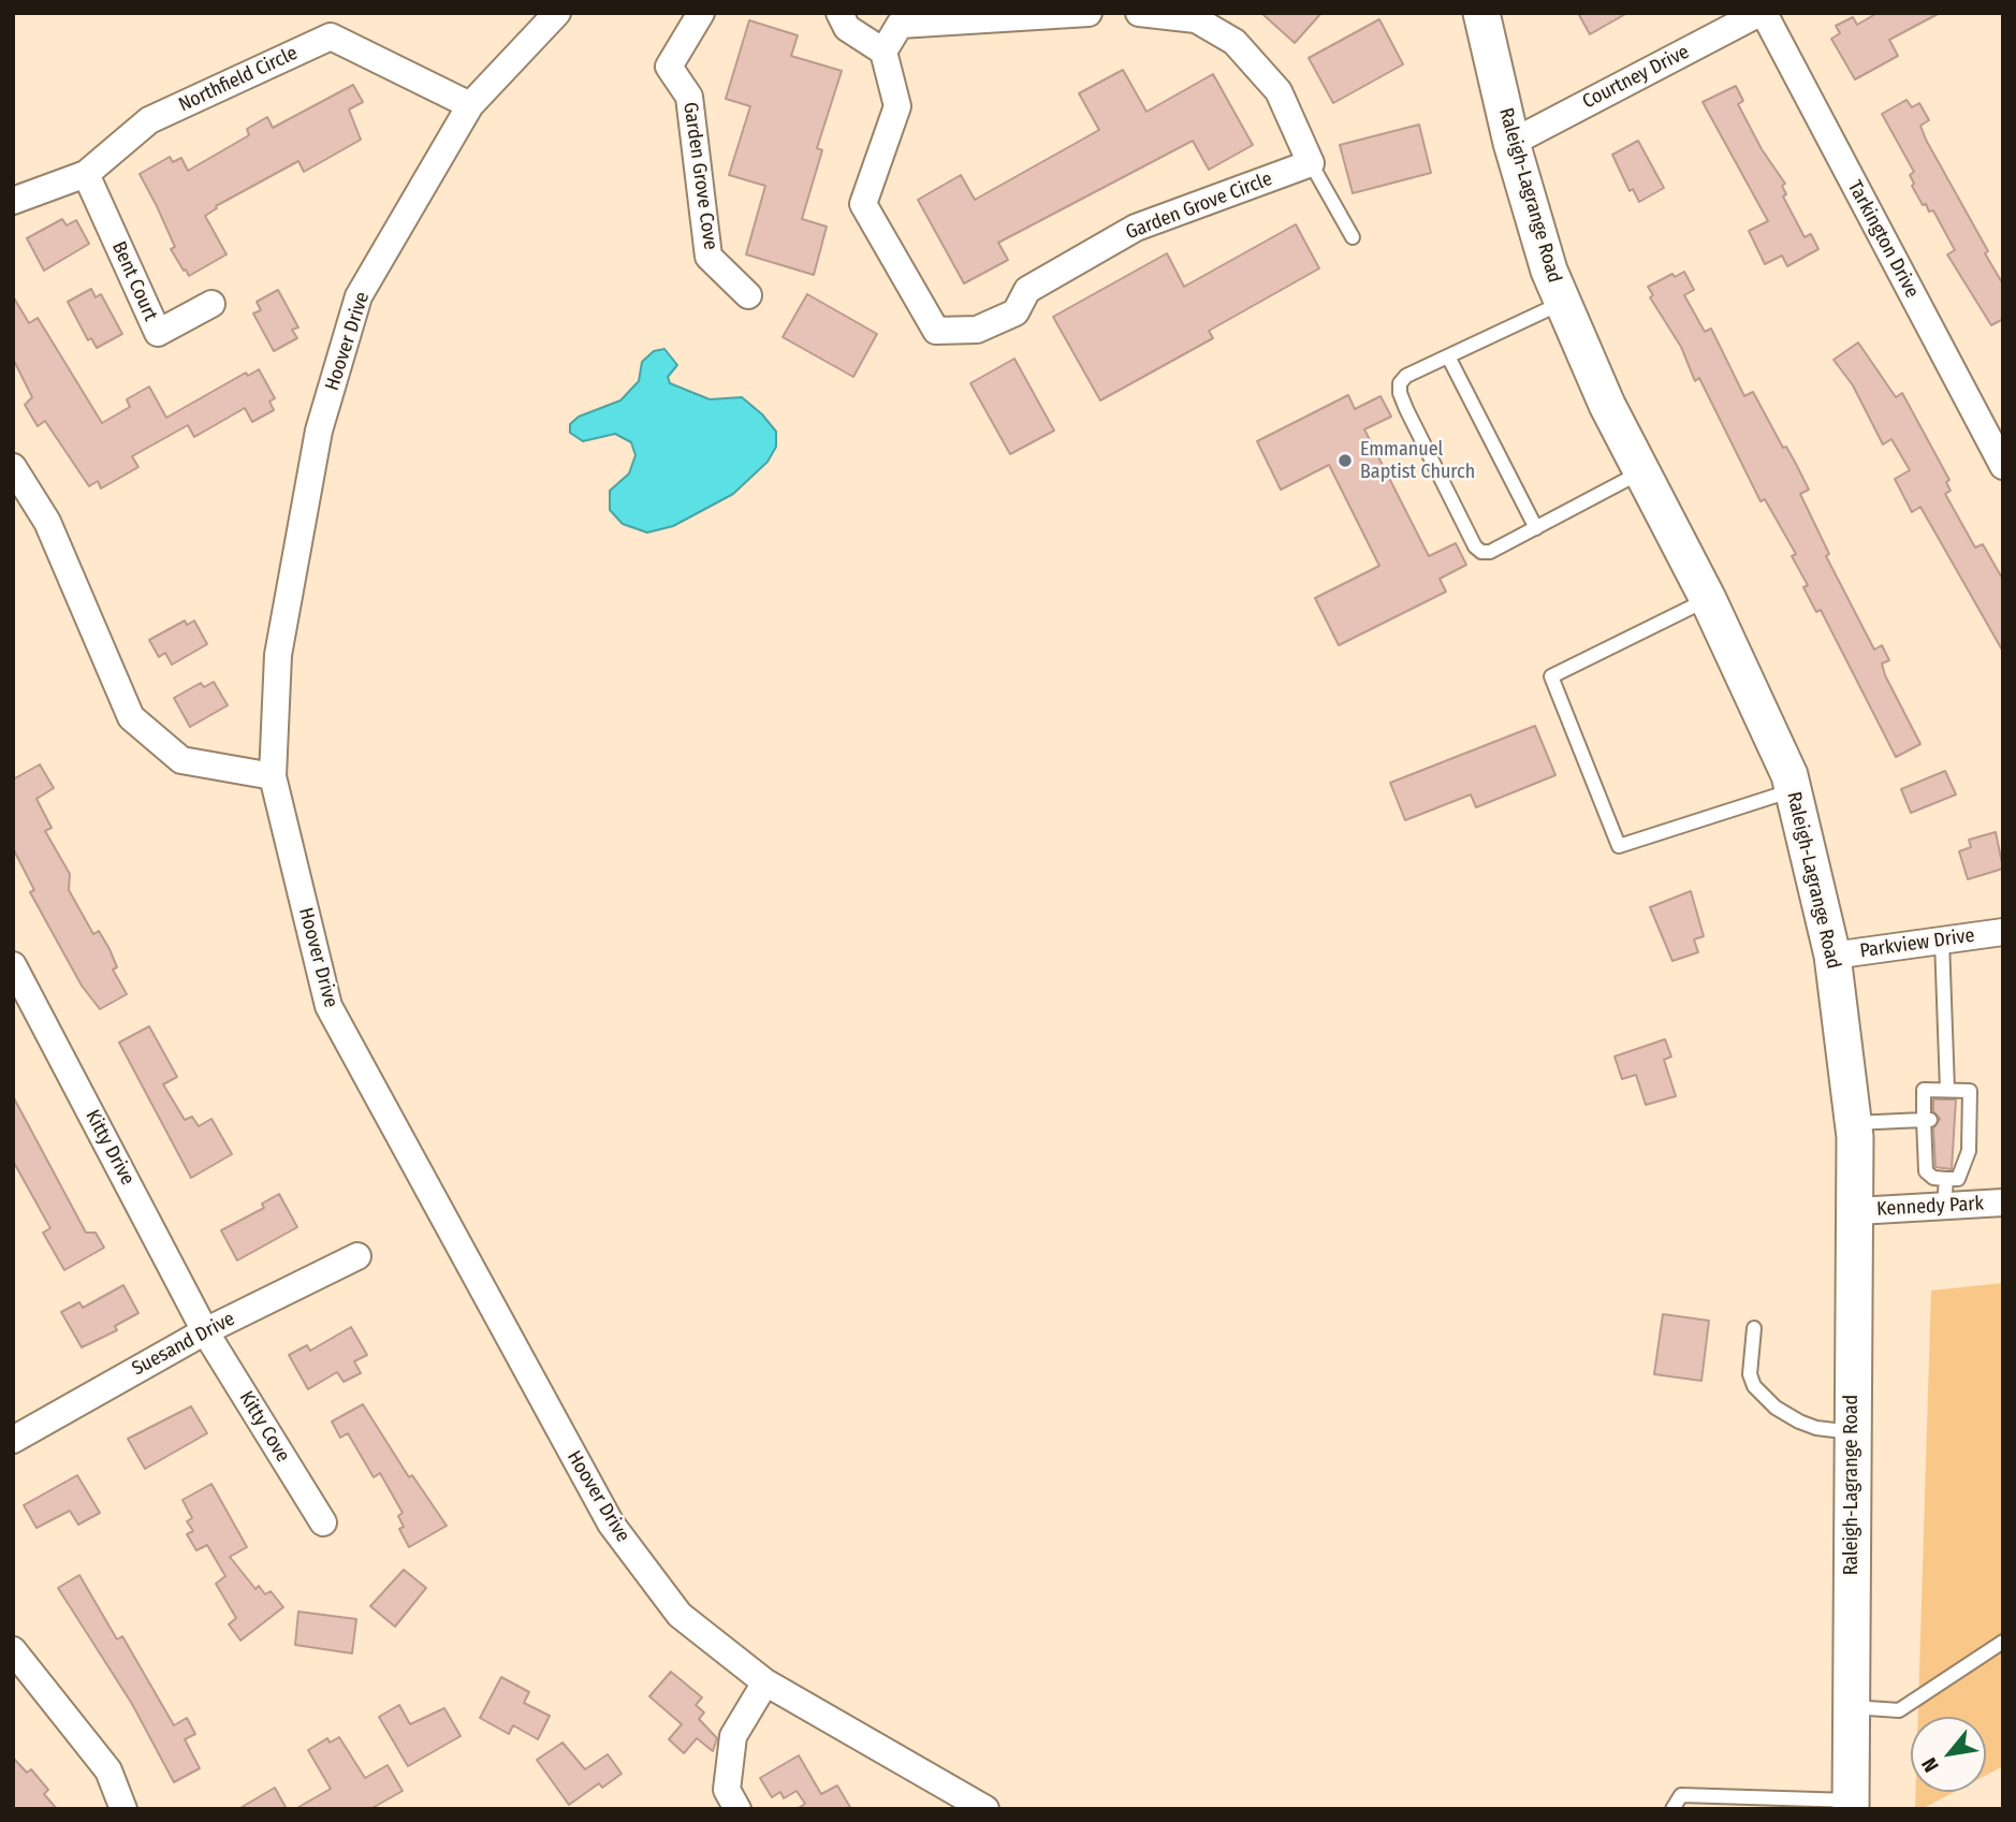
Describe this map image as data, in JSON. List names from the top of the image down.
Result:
{
  "streets": {
    "main road": ["Raleigh-Lagrange Road"],
    "street": [
      "Courtney Drive",
      "Northfield Circle",
      "Garden Grove Cove",
      "Garden Grove Circle",
      "Tarkington Drive",
      "Bent Court",
      "Hoover Drive",
      "Parkview Drive",
      "Kitty Drive",
      "Kennedy Park",
      "Suesand Drive",
      "Kitty Cove"
    ]
  },
  "crossings": [
    ["Courtney Drive", "Raleigh-Lagrange Road"],
    ["Courtney Drive", "Tarkington Drive"],
    ["Northfield Circle", "Bent Court"],
    ["Northfield Circle", "Hoover Drive"],
    ["Raleigh-Lagrange Road", "Parkview Drive"],
    ["Raleigh-Lagrange Road", "Kennedy Park"],
    ["Kitty Drive", "Suesand Drive"],
    ["Kitty Drive", "Kitty Cove"],
    ["Suesand Drive", "Kitty Cove"]
  ],
  "places": ["Emmanuel Baptist Church"],
  "north": "bottom left"
}
